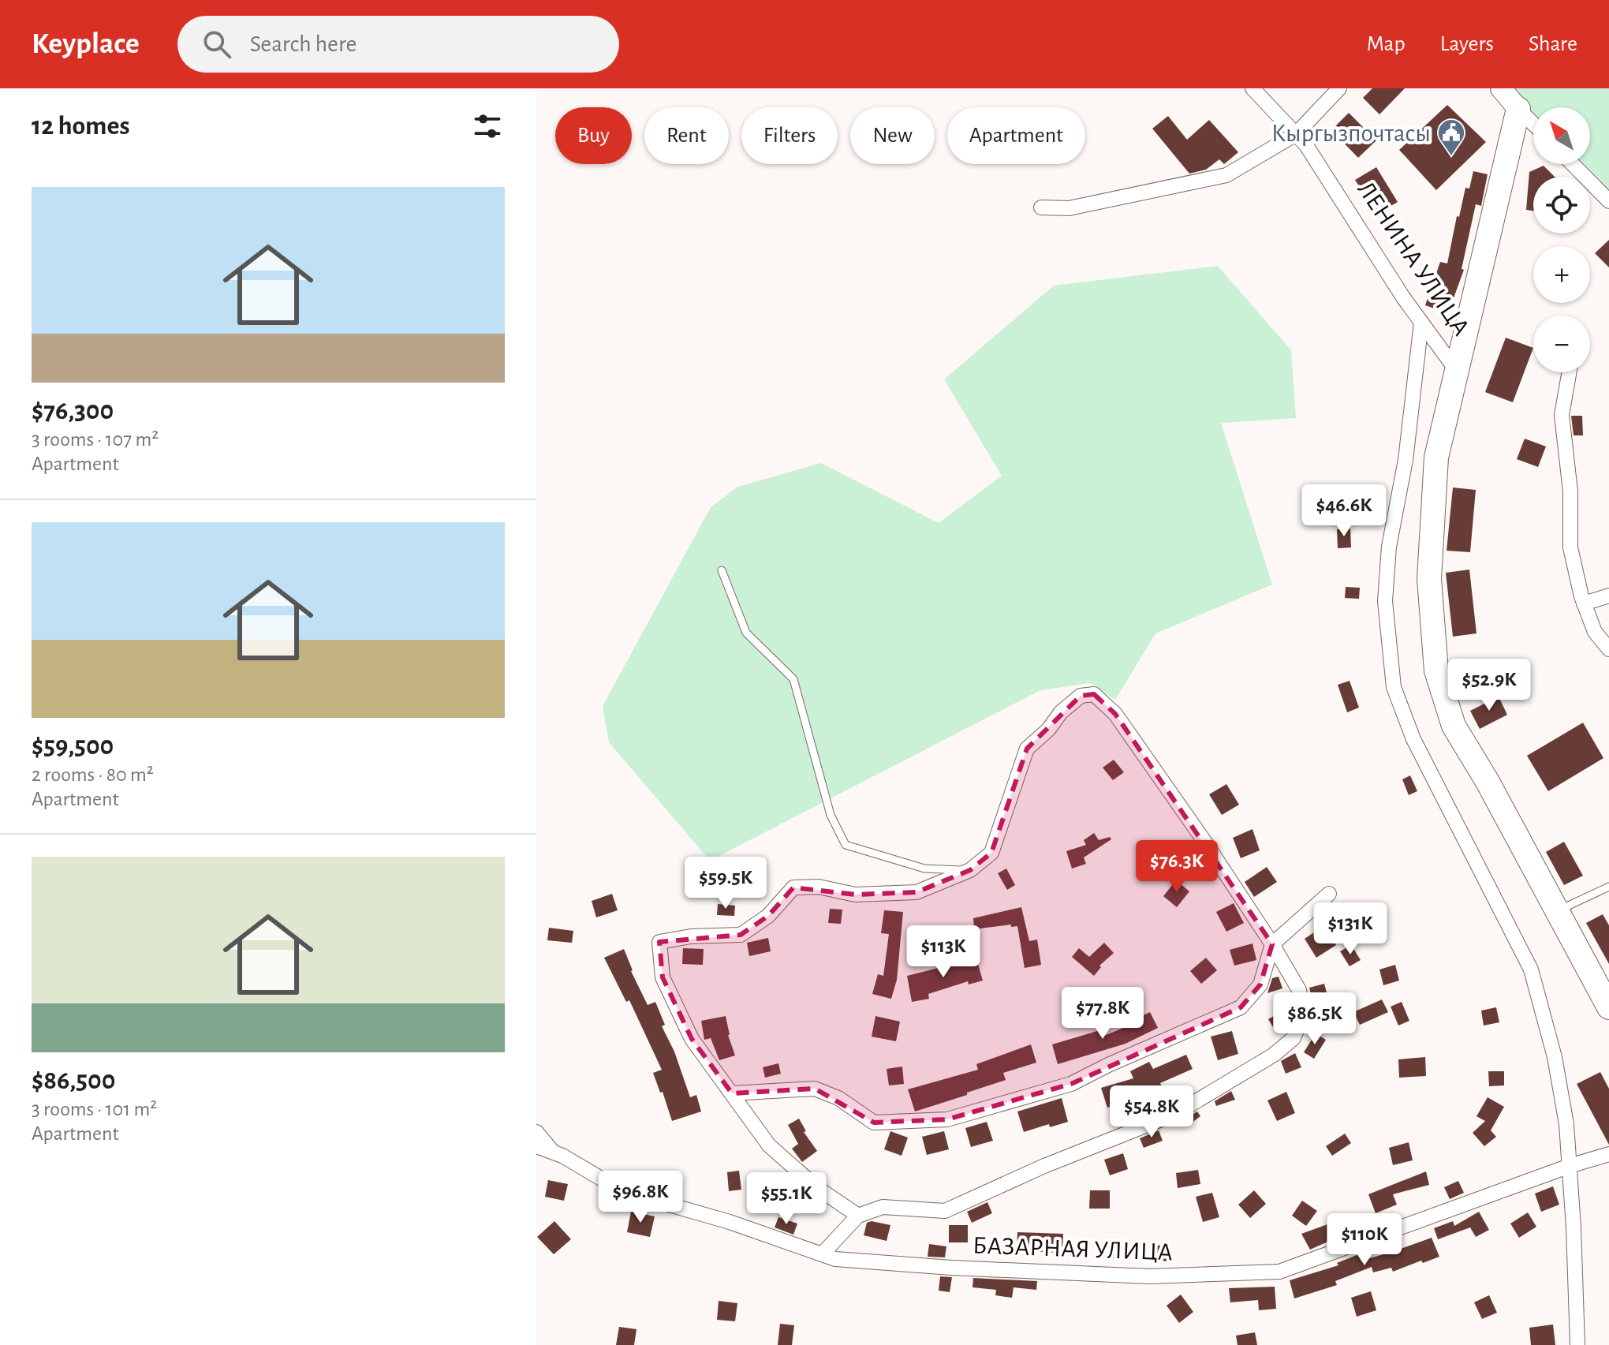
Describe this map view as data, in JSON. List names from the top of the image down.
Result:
{
  "streets": {
    "main road": ["ЛЕНИНА УЛИЦА"],
    "street": ["БАЗАРНАЯ УЛИЦА"]
  },
  "places": {
    "public building": ["Кыргызпочтасы"]
  },
  "north": "top left",
  "page": {
    "header": "Keyplace",
    "search": "Search here",
    "nav": ["Map", "Layers", "Share"],
    "heading": "12 homes",
    "map_buttons": ["+", "−"],
    "chip": [
      "Buy",
      "Rent",
      "Filters",
      "New",
      "Apartment"
    ],
    "list": [
      {
        "name": "$76,300",
        "note": "3 rooms · 107 m² · Apartment"
      },
      {
        "name": "$59,500",
        "note": "2 rooms · 80 m² · Apartment"
      },
      {
        "name": "$86,500",
        "note": "3 rooms · 101 m² · Apartment"
      }
    ],
    "price": [
      "$46.6K",
      "$52.9K",
      "$76.3K",
      "$59.5K",
      "$131K",
      "$113K",
      "$77.8K",
      "$86.5K",
      "$54.8K",
      "$96.8K",
      "$55.1K",
      "$110K"
    ]
  }
}
